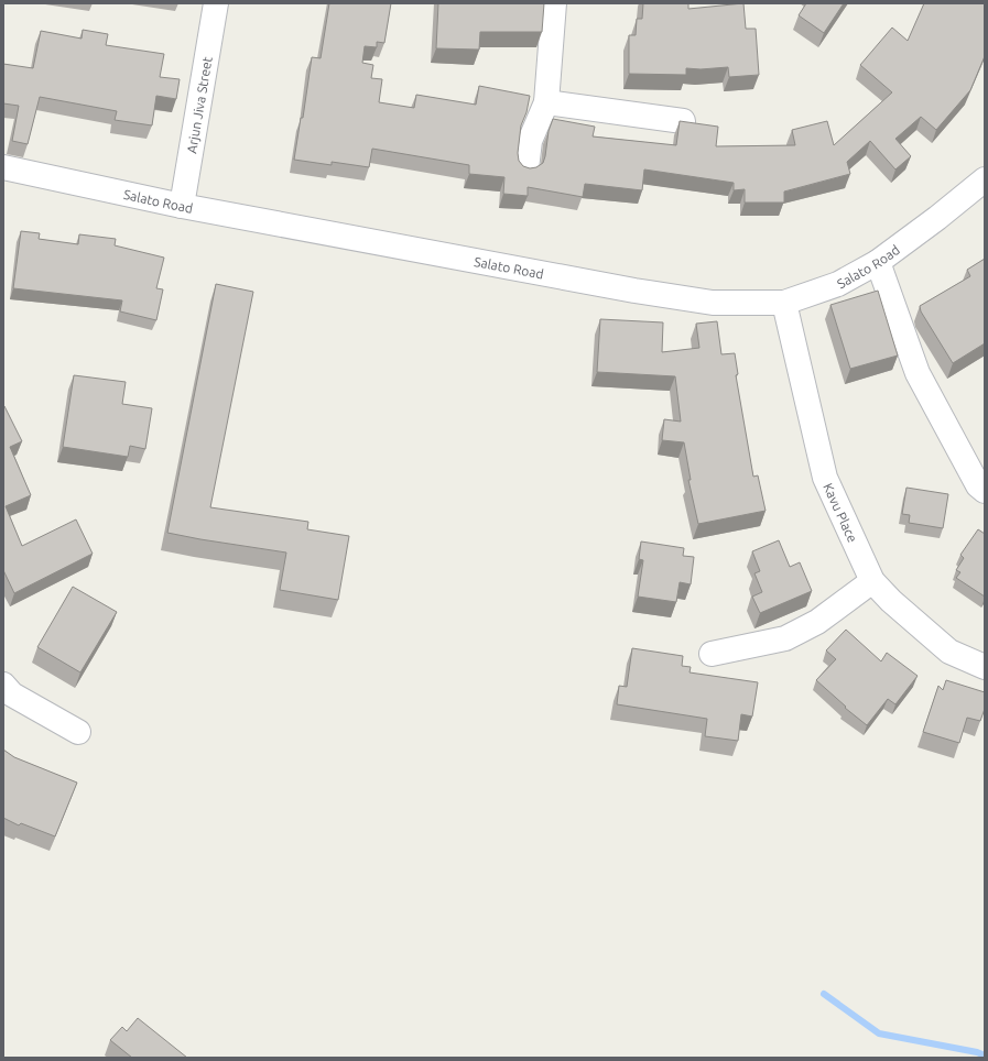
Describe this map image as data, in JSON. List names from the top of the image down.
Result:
{
  "streets": {
    "street": ["Arjun Jiva Street", "Salato Road", "Kavu Place"]
  },
  "crossings": [
    ["Arjun Jiva Street", "Salato Road"],
    ["Salato Road", "Kavu Place"]
  ]
}
